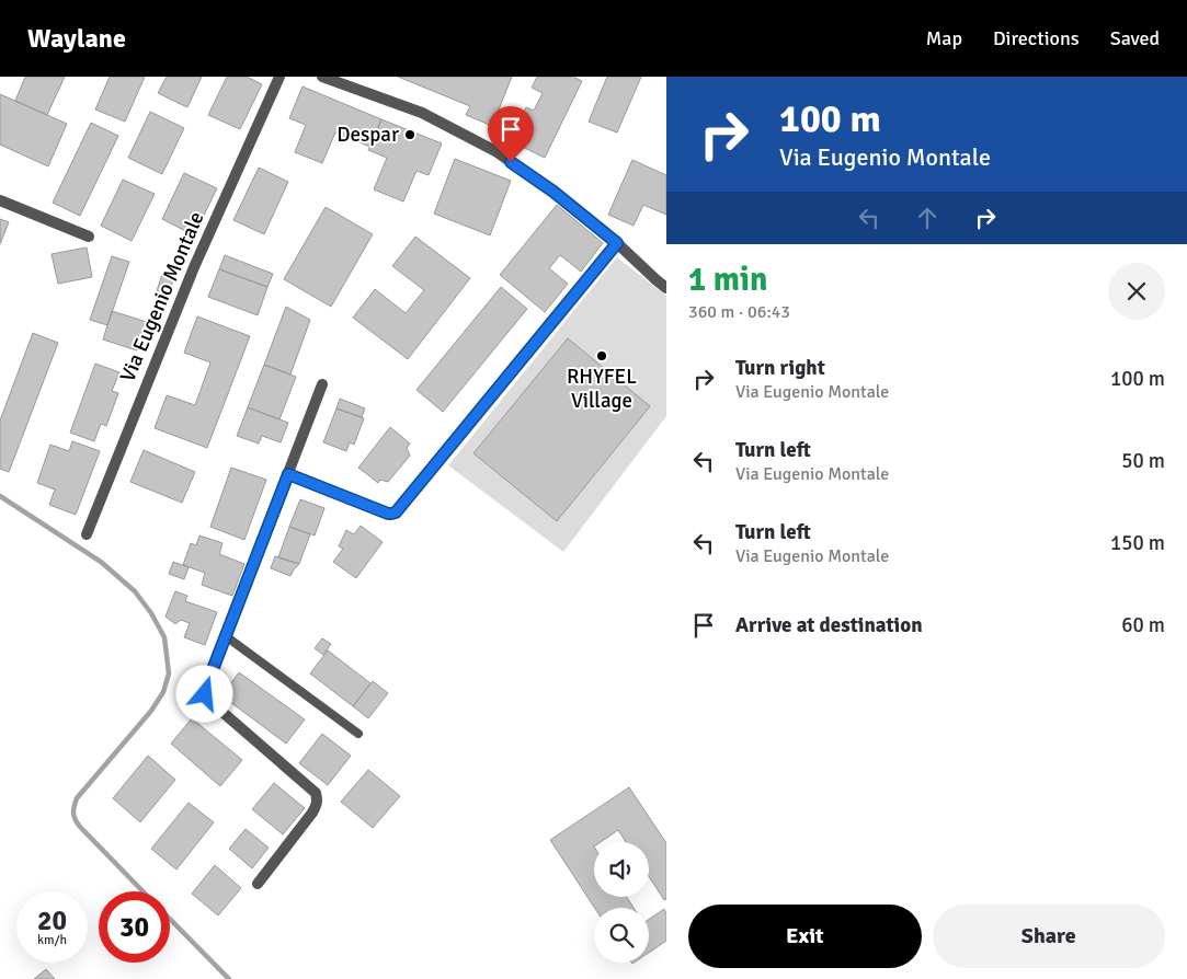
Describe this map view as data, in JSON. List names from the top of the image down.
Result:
{
  "streets": {
    "street": ["Via Eugenio Montale"]
  },
  "places": ["Despar", "RHYFEL Village"],
  "page": {
    "header": "Waylane",
    "nav": ["Map", "Directions", "Saved"],
    "turn": ["100 m", "Via Eugenio Montale"],
    "heading": ["1 min", "360 m · 06:43"],
    "list": [
      {
        "name": "Turn right",
        "note": "Via Eugenio Montale",
        "value": "100 m"
      },
      {
        "name": "Turn left",
        "note": "Via Eugenio Montale",
        "value": "50 m"
      },
      {
        "name": "Turn left",
        "note": "Via Eugenio Montale",
        "value": "150 m"
      },
      {
        "name": "Arrive at destination",
        "value": "60 m"
      }
    ],
    "speed": "20 km/h",
    "limit": "30",
    "buttons": ["Exit", "Share"]
  }
}
